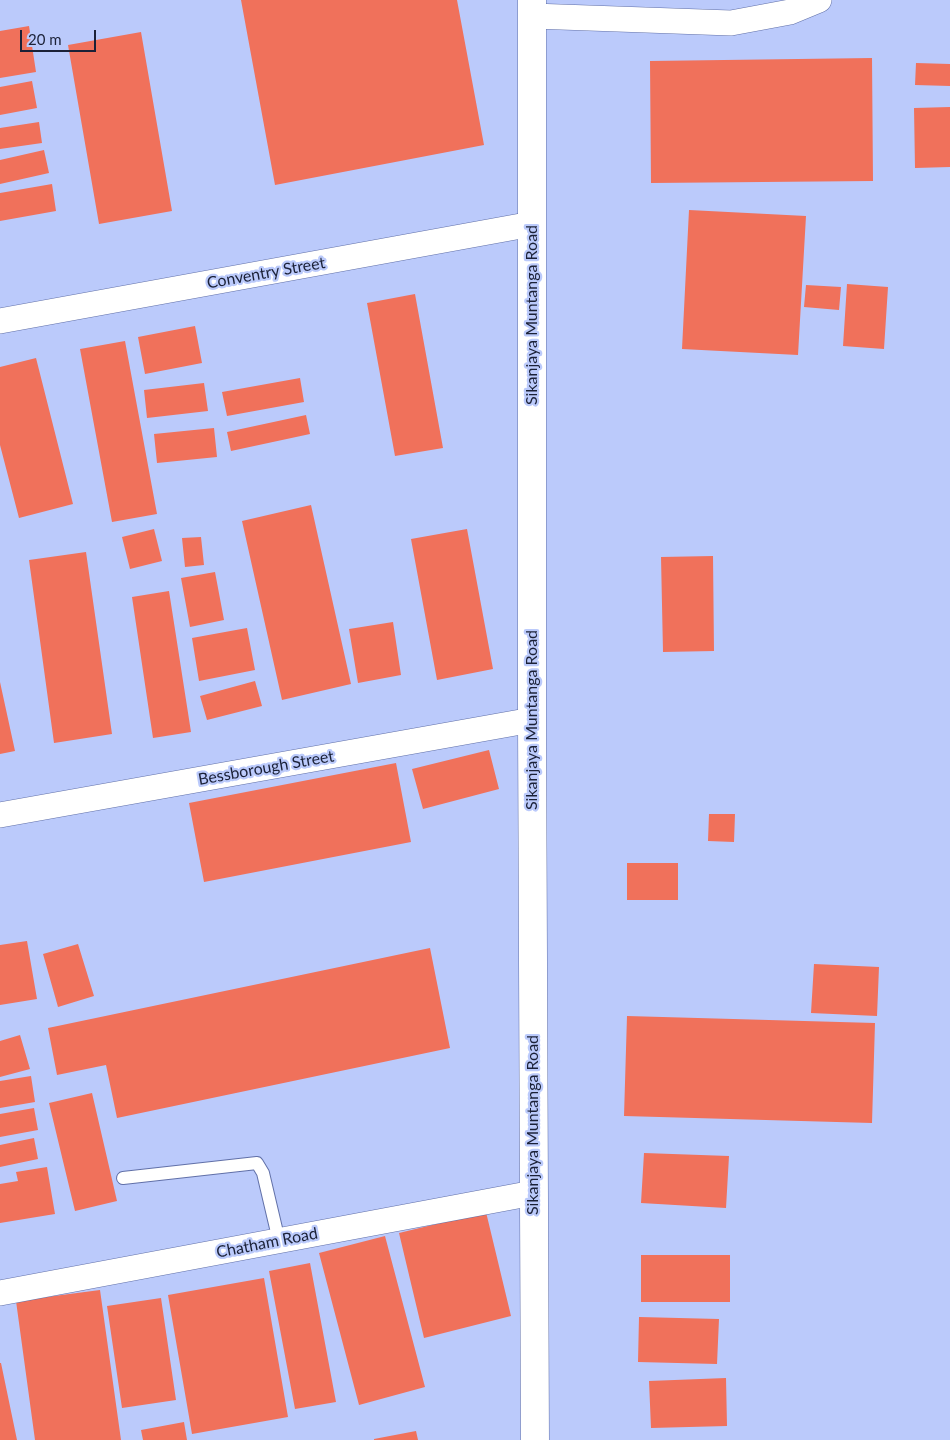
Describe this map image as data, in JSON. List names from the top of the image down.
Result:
{
  "streets": {
    "street": [
      "Conventry Street",
      "Sikanjaya Muntanga Road",
      "Bessborough Street",
      "Chatham Road"
    ]
  },
  "crossings": [
    ["Conventry Street", "Sikanjaya Muntanga Road"],
    ["Sikanjaya Muntanga Road", "Bessborough Street"],
    ["Sikanjaya Muntanga Road", "Chatham Road"]
  ],
  "scale_bar": "20 m"
}
